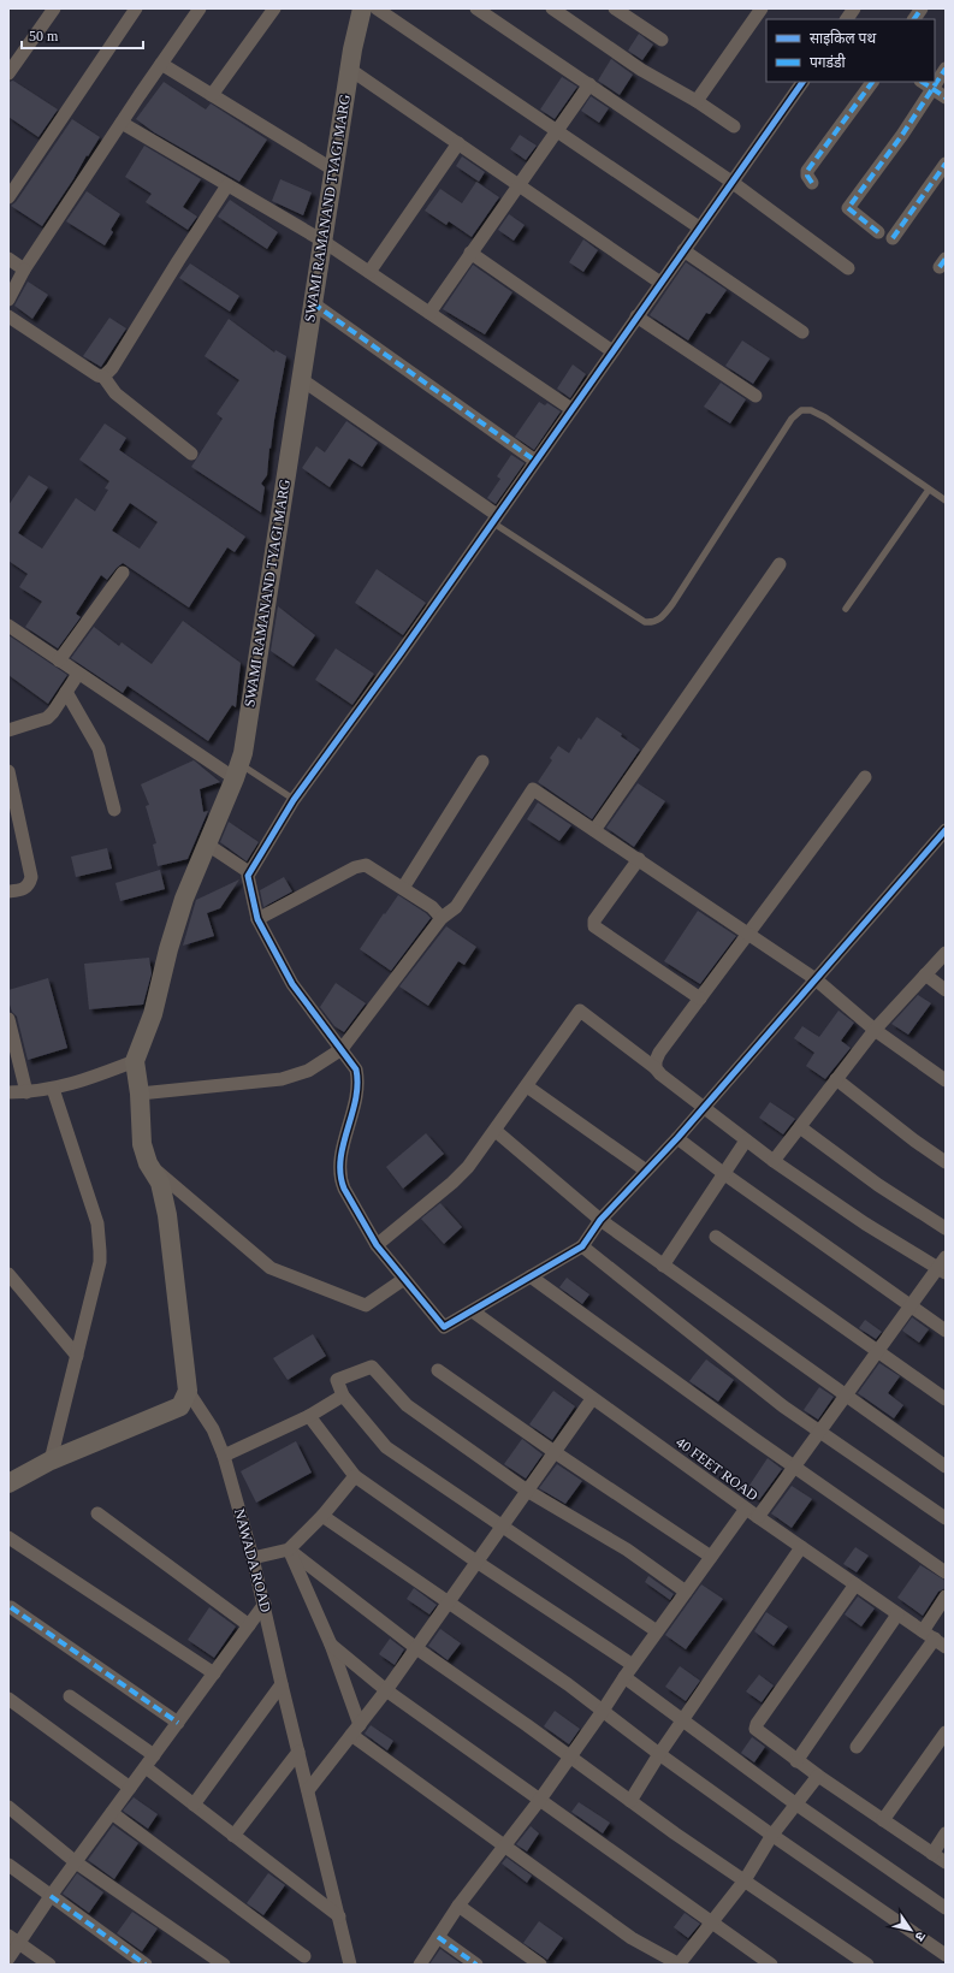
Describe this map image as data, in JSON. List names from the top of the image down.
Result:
{
  "streets": {
    "street": ["SWAMI RAMANAND TYAGI MARG", "40 FEET ROAD", "NAWADA ROAD"]
  },
  "crossings": [
    ["SWAMI RAMANAND TYAGI MARG", "NAWADA ROAD"]
  ],
  "legend": ["साइकिल पथ", "पगडंडी"],
  "scale_bar": "50 m",
  "north": "bottom right"
}
